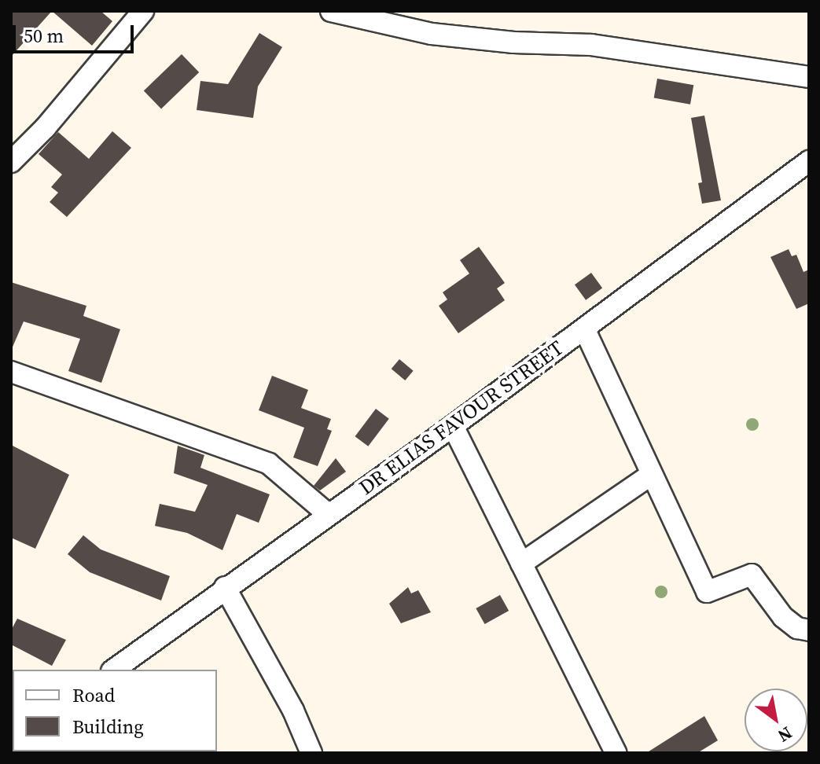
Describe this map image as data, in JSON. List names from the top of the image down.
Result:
{
  "streets": {
    "street": ["DR ELIAS FAVOUR STREET"]
  },
  "legend": ["Road", "Building"],
  "scale_bar": "50 m",
  "north": "bottom right"
}
